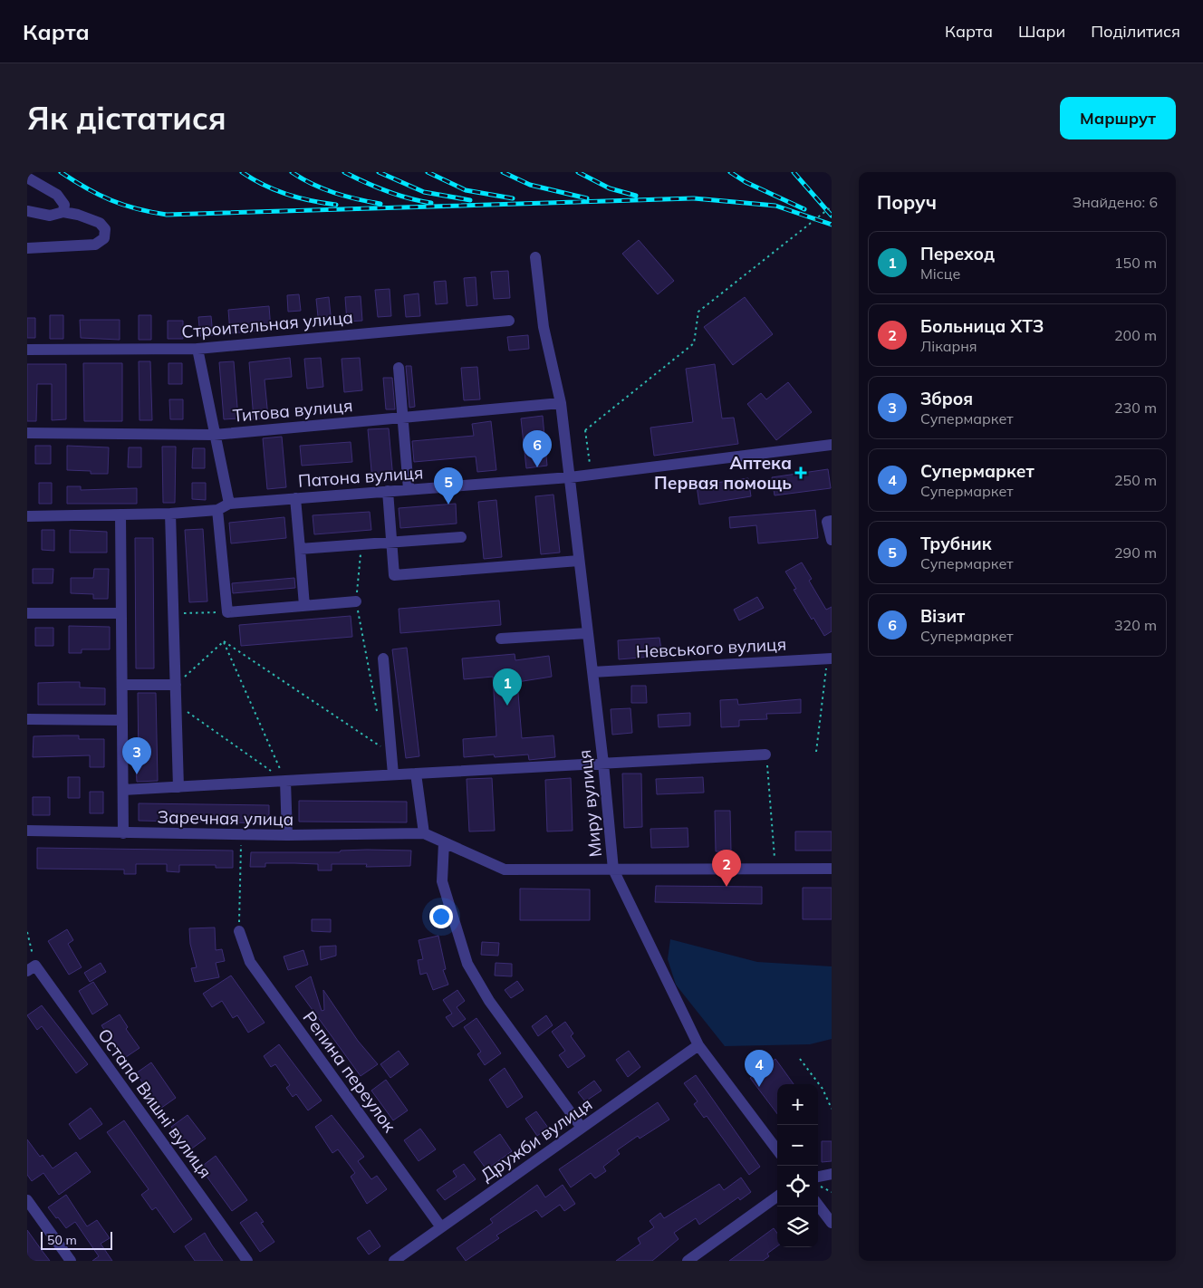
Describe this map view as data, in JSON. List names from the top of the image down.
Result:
{
  "streets": {
    "street": [
      "Строительная улица",
      "Титова вулиця",
      "Патона вулиця",
      "Невського вулиця",
      "Миру вулиця",
      "Заречная улица",
      "Репина переулок",
      "Остапа Вишні вулиця",
      "Дружби вулиця"
    ]
  },
  "crossings": [
    ["Титова вулиця", "Миру вулиця"],
    ["Патона вулиця", "Миру вулиця"],
    ["Невського вулиця", "Миру вулиця"],
    ["Миру вулиця", "Дружби вулиця"],
    ["Репина переулок", "Дружби вулиця"]
  ],
  "places": {
    "health": ["Аптека Первая помощь"]
  },
  "scale_bar": "50 m",
  "page": {
    "header": "Карта",
    "nav": ["Карта", "Шари", "Поділитися"],
    "buttons": "Маршрут",
    "title": "Як дістатися",
    "heading": ["Поруч", "Знайдено: 6"],
    "list": [
      {
        "mark": "1",
        "name": "Переход",
        "note": "Місце",
        "value": "150 m"
      },
      {
        "mark": "2",
        "name": "Больница ХТЗ",
        "note": "Лікарня",
        "value": "200 m"
      },
      {
        "mark": "3",
        "name": "Зброя",
        "note": "Супермаркет",
        "value": "230 m"
      },
      {
        "mark": "4",
        "name": "Супермаркет",
        "note": "Супермаркет",
        "value": "250 m"
      },
      {
        "mark": "5",
        "name": "Трубник",
        "note": "Супермаркет",
        "value": "290 m"
      },
      {
        "mark": "6",
        "name": "Візит",
        "note": "Супермаркет",
        "value": "320 m"
      }
    ],
    "pins": [
      "6",
      "5",
      "1",
      "3",
      "2",
      "4"
    ],
    "map_buttons": ["+", "−"],
    "scale": "50 m"
  }
}
